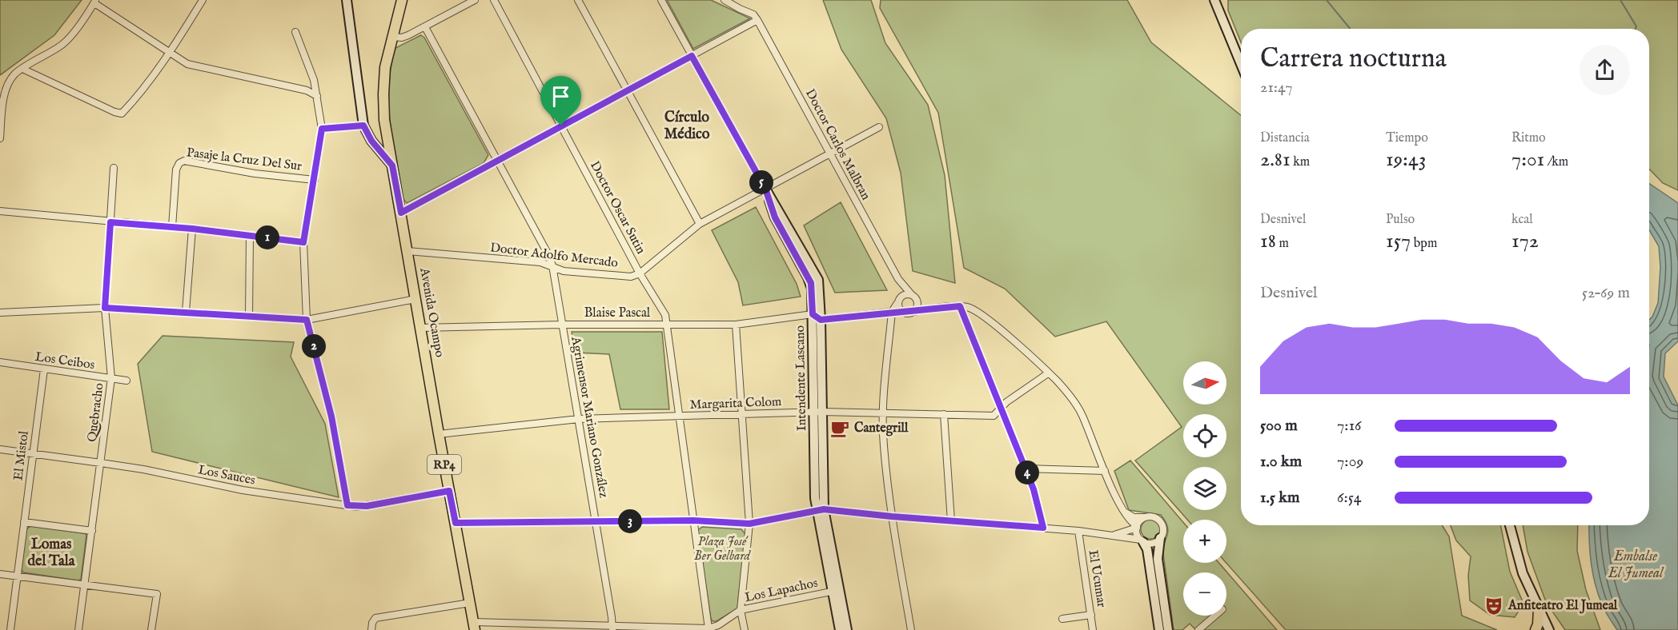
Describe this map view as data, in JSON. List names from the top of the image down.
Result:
{
  "streets": {
    "main road": ["Avenida Ocampo", "Intendente Lascano", "RP4"],
    "street": [
      "Doctor Carlos Malbran",
      "Pasaje la Cruz Del Sur",
      "Doctor Oscar Sutin",
      "Doctor Adolfo Mercado",
      "Blaise Pascal",
      "Los Ceibos",
      "Margarita Colom",
      "Quebracho",
      "Agrimensor Mariano González",
      "El Mistol",
      "Los Sauces",
      "El Ucumar",
      "Los Lapachos"
    ]
  },
  "crossings": [
    ["Doctor Oscar Sutin", "Doctor Adolfo Mercado"],
    ["Doctor Oscar Sutin", "Blaise Pascal"],
    ["Doctor Oscar Sutin", "Margarita Colom"],
    ["Doctor Oscar Sutin", "Los Lapachos"],
    ["Doctor Adolfo Mercado", "Avenida Ocampo"],
    ["Doctor Adolfo Mercado", "Agrimensor Mariano González"],
    ["Avenida Ocampo", "Blaise Pascal"],
    ["Avenida Ocampo", "Margarita Colom"],
    ["Avenida Ocampo", "Los Sauces"],
    ["Avenida Ocampo", "Los Lapachos"],
    ["Blaise Pascal", "Intendente Lascano"],
    ["Blaise Pascal", "Agrimensor Mariano González"],
    ["Los Ceibos", "Quebracho"],
    ["Los Ceibos", "El Mistol"],
    ["Intendente Lascano", "Margarita Colom"],
    ["Intendente Lascano", "Los Lapachos"],
    ["Margarita Colom", "Agrimensor Mariano González"],
    ["Quebracho", "Los Sauces"],
    ["Agrimensor Mariano González", "Los Lapachos"],
    ["El Mistol", "Los Sauces"]
  ],
  "districts": ["Círculo Médico", "Lomas del Tala"],
  "water": ["Embalse El Jumeal"],
  "parks": ["Plaza José Ber Gelbard"],
  "places": {
    "cafe": ["Cantegrill"],
    "theatre": ["Anfiteatro El Jumeal"]
  },
  "north": "right",
  "page": {
    "heading": ["Carrera nocturna", "21:47"],
    "stats": [
      ["Distancia", "2.81 km"],
      ["Tiempo", "19:43"],
      ["Ritmo", "7:01 /km"],
      ["Desnivel", "18 m"],
      ["Pulso", "157 bpm"],
      ["kcal", "172"]
    ],
    "pins": [
      "5",
      "1",
      "2",
      "4",
      "3"
    ],
    "chart": ["Desnivel", "52–69 m"],
    "map_buttons": ["+", "−"],
    "list": [
      {
        "name": "500 m",
        "note": "7:16"
      },
      {
        "name": "1.0 km",
        "note": "7:09"
      },
      {
        "name": "1.5 km",
        "note": "6:54"
      }
    ]
  }
}
